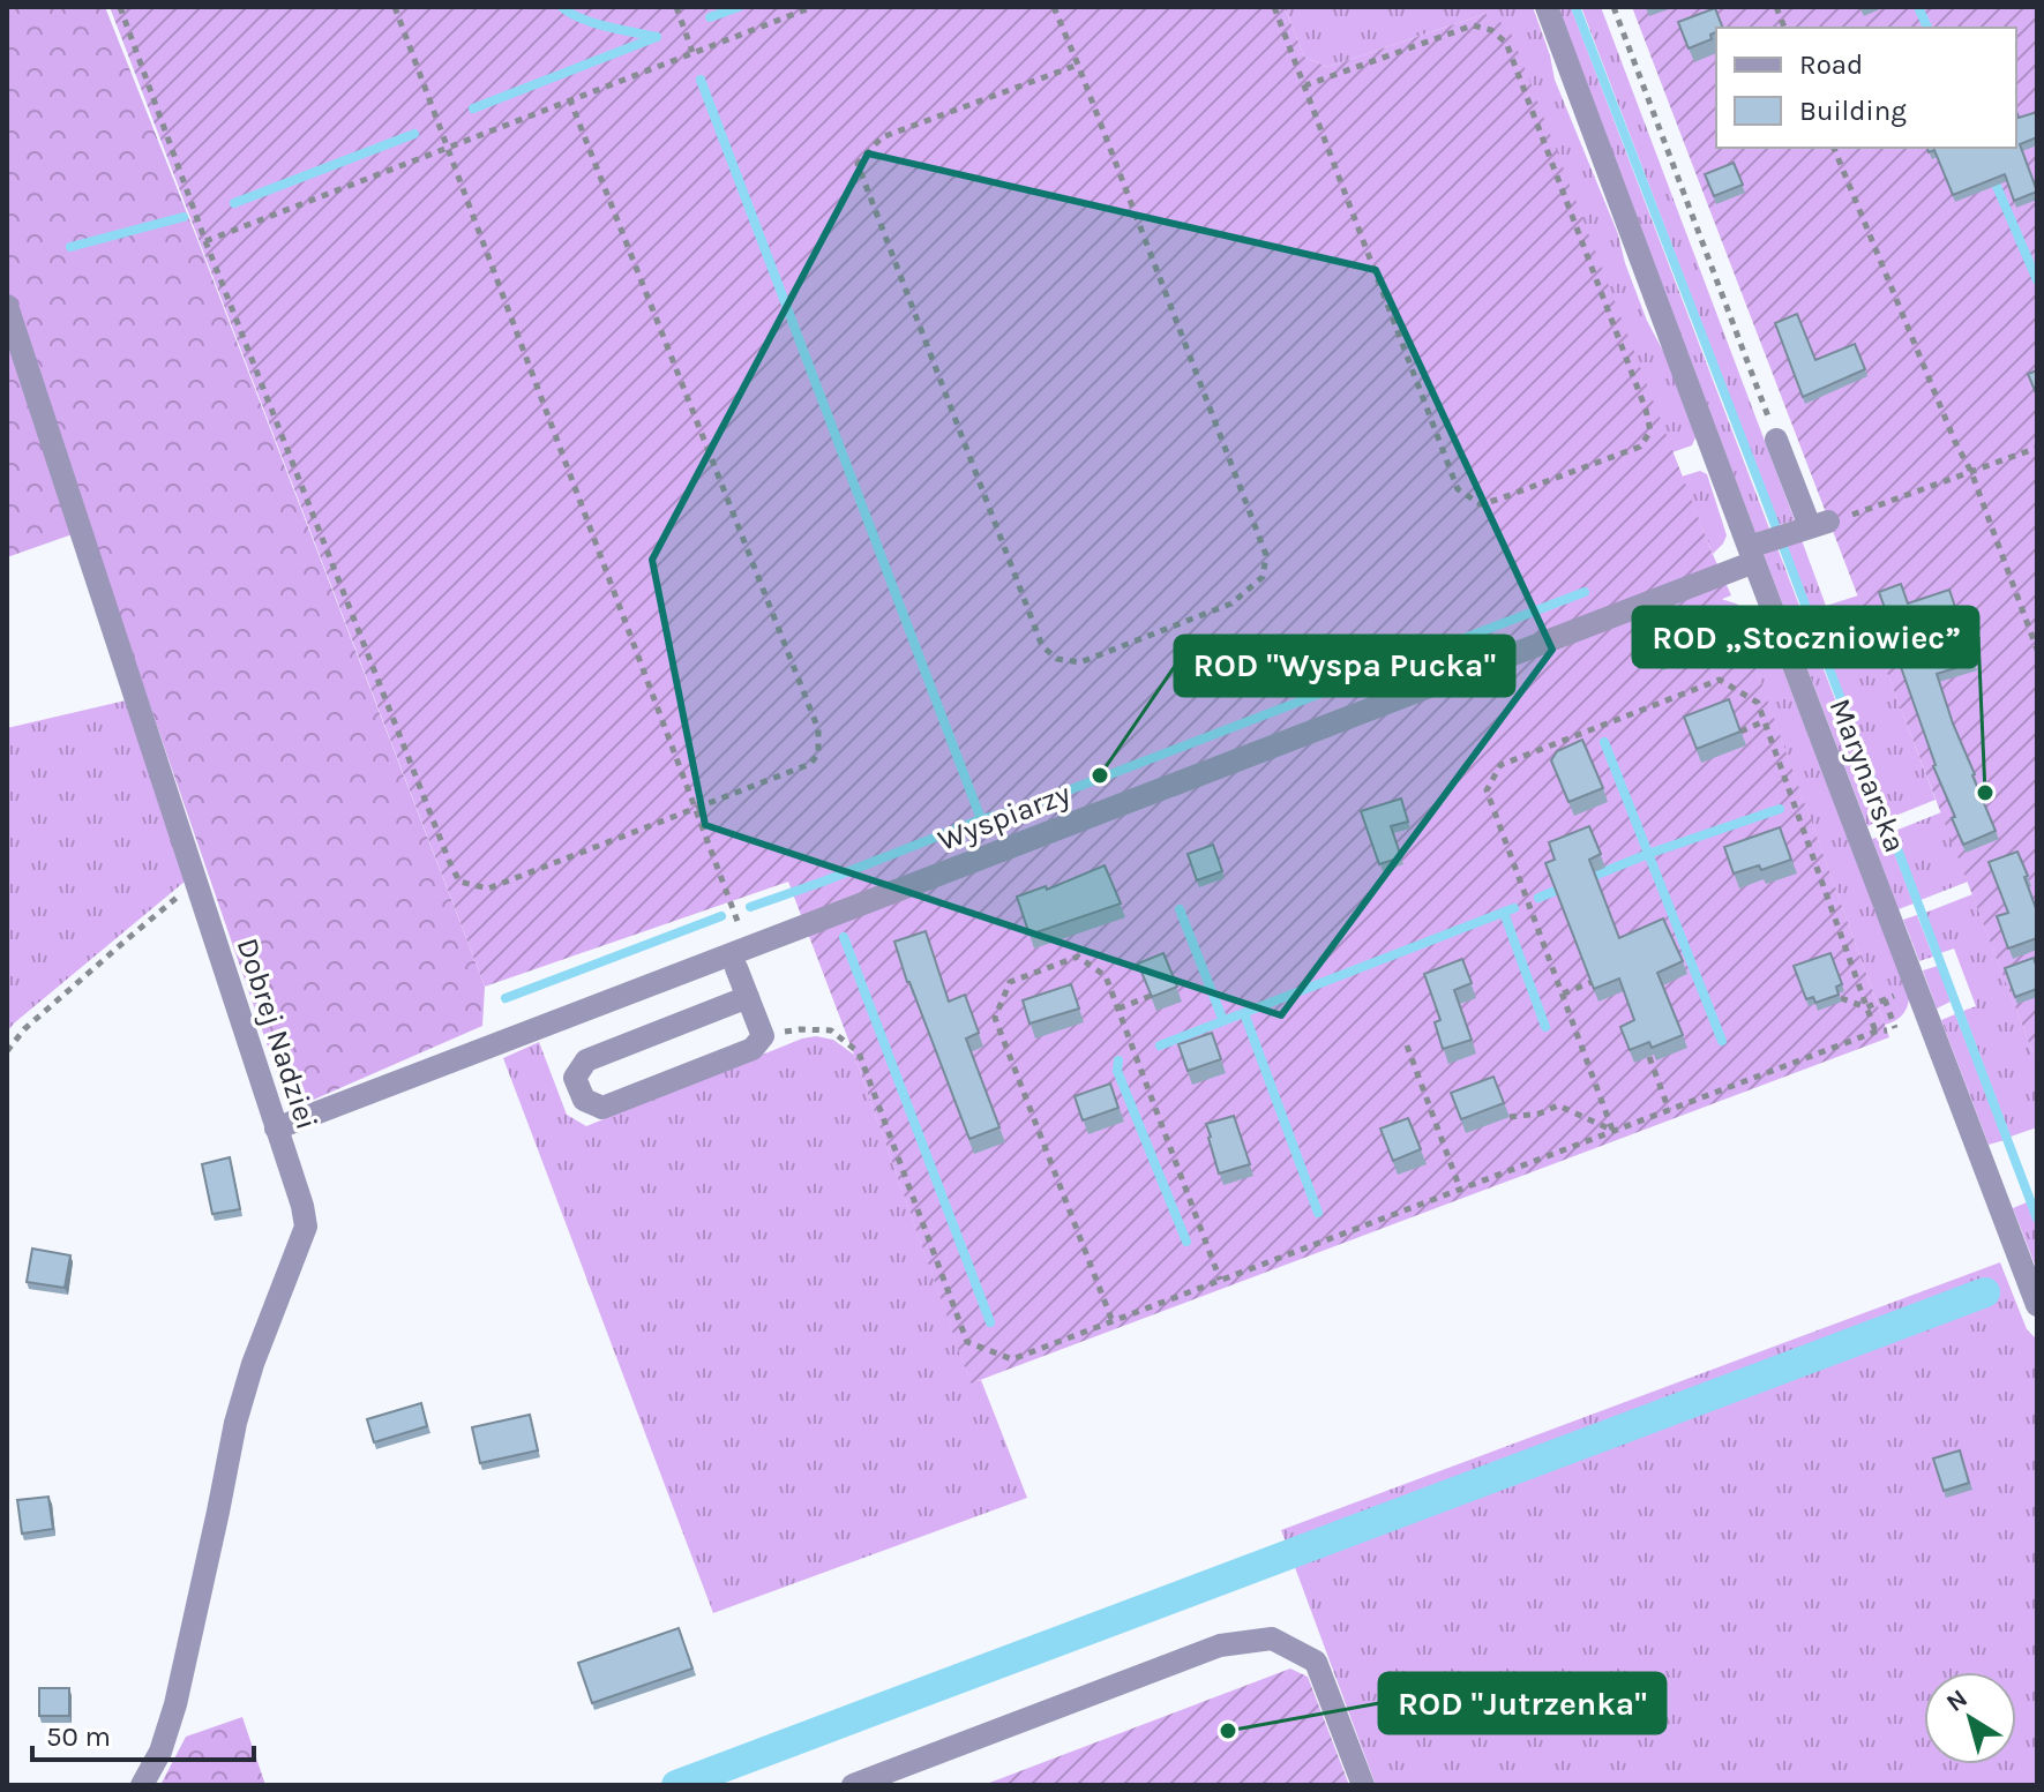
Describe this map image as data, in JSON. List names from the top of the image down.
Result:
{
  "streets": {
    "street": ["Marynarska", "Wyspiarzy", "Dobrej Nadziei"]
  },
  "crossings": [
    ["Marynarska", "Wyspiarzy"],
    ["Wyspiarzy", "Dobrej Nadziei"]
  ],
  "places": ["ROD \"Wyspa Pucka\"", "ROD „Stoczniowiec”", "ROD \"Jutrzenka\""],
  "legend": ["Road", "Building"],
  "scale_bar": "50 m",
  "north": "top left"
}
